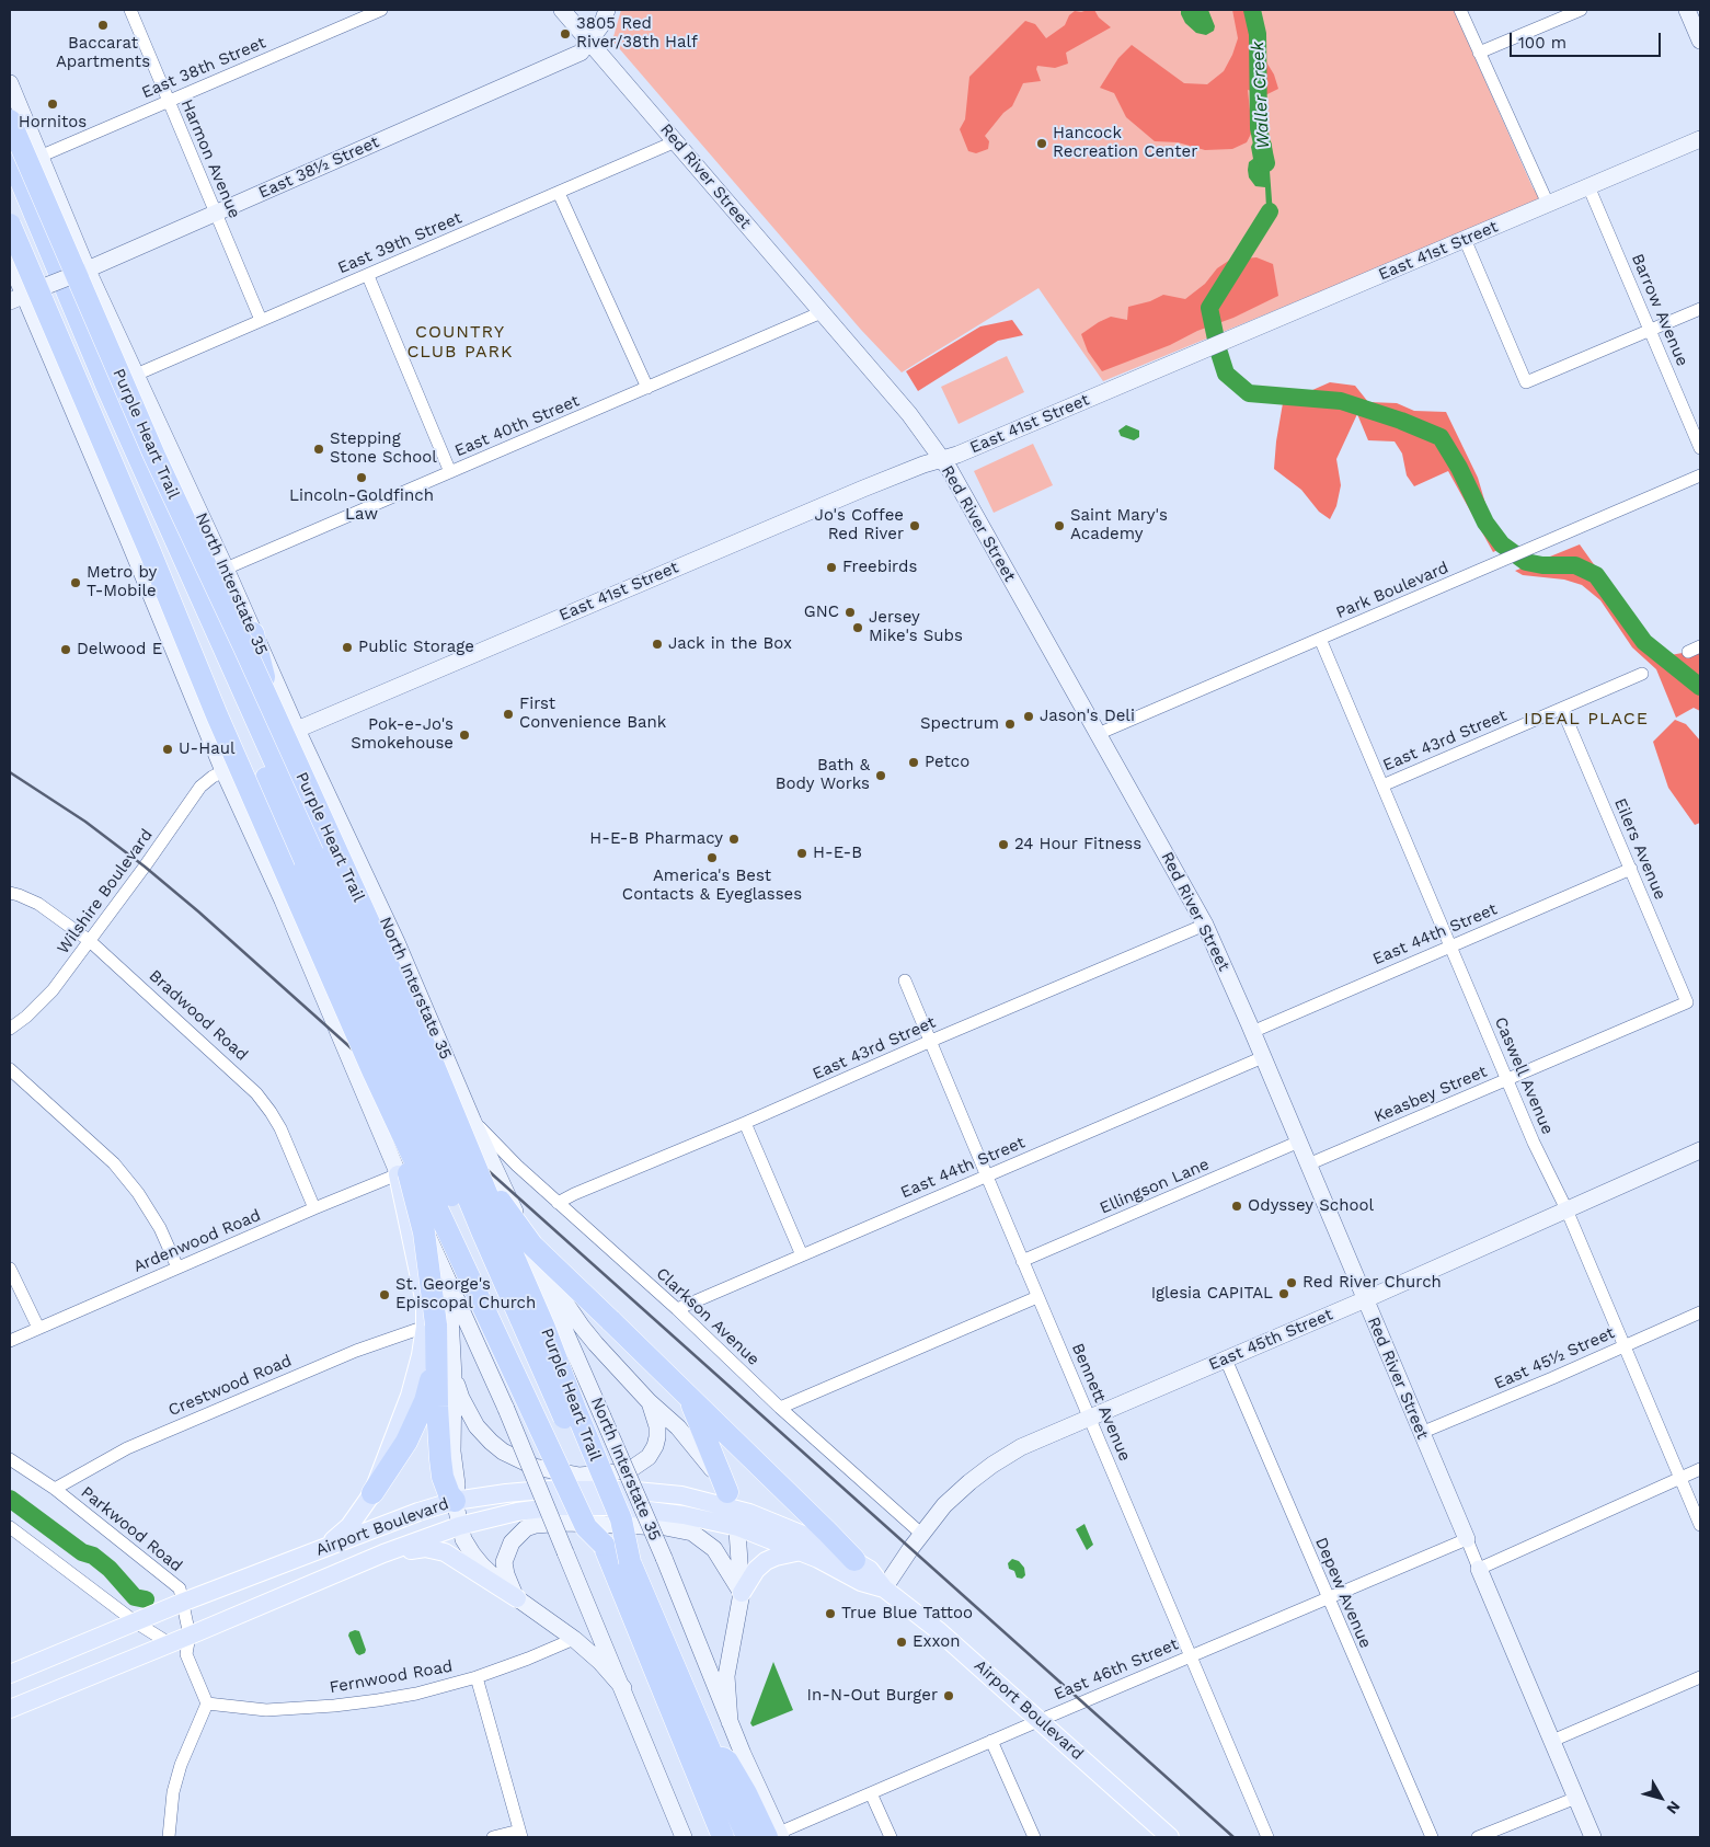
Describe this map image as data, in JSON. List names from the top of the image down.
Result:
{
  "streets": {
    "highway": ["Purple Heart Trail"],
    "main road": [
      "East 38½ Street",
      "Red River Street",
      "East 41st Street",
      "North Interstate 35",
      "East 45th Street",
      "Airport Boulevard"
    ],
    "street": [
      "East 38th Street",
      "Harmon Avenue",
      "East 39th Street",
      "Barrow Avenue",
      "East 40th Street",
      "Park Boulevard",
      "East 43rd Street",
      "Eilers Avenue",
      "Wilshire Boulevard",
      "East 44th Street",
      "Bradwood Road",
      "Caswell Avenue",
      "Keasbey Street",
      "Ellingson Lane",
      "Ardenwood Road",
      "Clarkson Avenue",
      "East 45½ Street",
      "Crestwood Road",
      "Bennett Avenue",
      "Parkwood Road",
      "Depew Avenue",
      "East 46th Street",
      "Fernwood Road"
    ]
  },
  "crossings": [
    ["East 38th Street", "Harmon Avenue"],
    ["East 38th Street", "North Interstate 35"],
    ["Harmon Avenue", "East 38½ Street"],
    ["Harmon Avenue", "East 39th Street"],
    ["East 38½ Street", "Red River Street"],
    ["East 38½ Street", "North Interstate 35"],
    ["Red River Street", "East 39th Street"],
    ["Red River Street", "East 41st Street"],
    ["Red River Street", "East 40th Street"],
    ["Red River Street", "Park Boulevard"],
    ["Red River Street", "East 43rd Street"],
    ["Red River Street", "East 44th Street"],
    ["Red River Street", "Keasbey Street"],
    ["Red River Street", "Ellingson Lane"],
    ["Red River Street", "East 45th Street"],
    ["Red River Street", "East 45½ Street"],
    ["Red River Street", "East 46th Street"],
    ["East 39th Street", "North Interstate 35"],
    ["East 41st Street", "Barrow Avenue"],
    ["East 41st Street", "North Interstate 35"],
    ["East 40th Street", "North Interstate 35"],
    ["North Interstate 35", "Clarkson Avenue"],
    ["North Interstate 35", "East 46th Street"],
    ["Park Boulevard", "Caswell Avenue"],
    ["East 43rd Street", "Eilers Avenue"],
    ["East 43rd Street", "Caswell Avenue"],
    ["East 43rd Street", "Clarkson Avenue"],
    ["East 43rd Street", "Bennett Avenue"],
    ["Eilers Avenue", "East 44th Street"],
    ["Eilers Avenue", "Keasbey Street"],
    ["Wilshire Boulevard", "Bradwood Road"],
    ["East 44th Street", "Caswell Avenue"],
    ["East 44th Street", "Clarkson Avenue"],
    ["East 44th Street", "Bennett Avenue"],
    ["Bradwood Road", "Ardenwood Road"],
    ["Caswell Avenue", "Keasbey Street"],
    ["Caswell Avenue", "East 45th Street"],
    ["Caswell Avenue", "East 45½ Street"],
    ["Ellingson Lane", "Bennett Avenue"],
    ["Clarkson Avenue", "East 45th Street"],
    ["East 45th Street", "Bennett Avenue"],
    ["East 45th Street", "Airport Boulevard"],
    ["East 45th Street", "Depew Avenue"],
    ["Crestwood Road", "Parkwood Road"],
    ["Bennett Avenue", "East 46th Street"],
    ["Airport Boulevard", "Parkwood Road"],
    ["Airport Boulevard", "East 46th Street"],
    ["Parkwood Road", "Fernwood Road"],
    ["Depew Avenue", "East 46th Street"]
  ],
  "districts": ["COUNTRY CLUB PARK", "IDEAL PLACE"],
  "water": ["Waller Creek"],
  "places": [
    "Baccarat Apartments",
    "3805 Red River/38th Half",
    "Hornitos",
    "Hancock Recreation Center",
    "Stepping Stone School",
    "Lincoln-Goldfinch Law",
    "Jo's Coffee Red River",
    "Saint Mary's Academy",
    "Freebirds",
    "Metro by T-Mobile",
    "GNC",
    "Jersey Mike's Subs",
    "Jack in the Box",
    "Public Storage",
    "Delwood E",
    "First Convenience Bank",
    "Jason's Deli",
    "Spectrum",
    "Pok-e-Jo's Smokehouse",
    "U-Haul",
    "Petco",
    "Bath & Body Works",
    "H-E-B Pharmacy",
    "24 Hour Fitness",
    "H-E-B",
    "America's Best Contacts & Eyeglasses",
    "Odyssey School",
    "Red River Church",
    "Iglesia CAPITAL",
    "St. George's Episcopal Church",
    "True Blue Tattoo",
    "Exxon",
    "In-N-Out Burger"
  ],
  "scale_bar": "100 m",
  "north": "bottom right"
}
